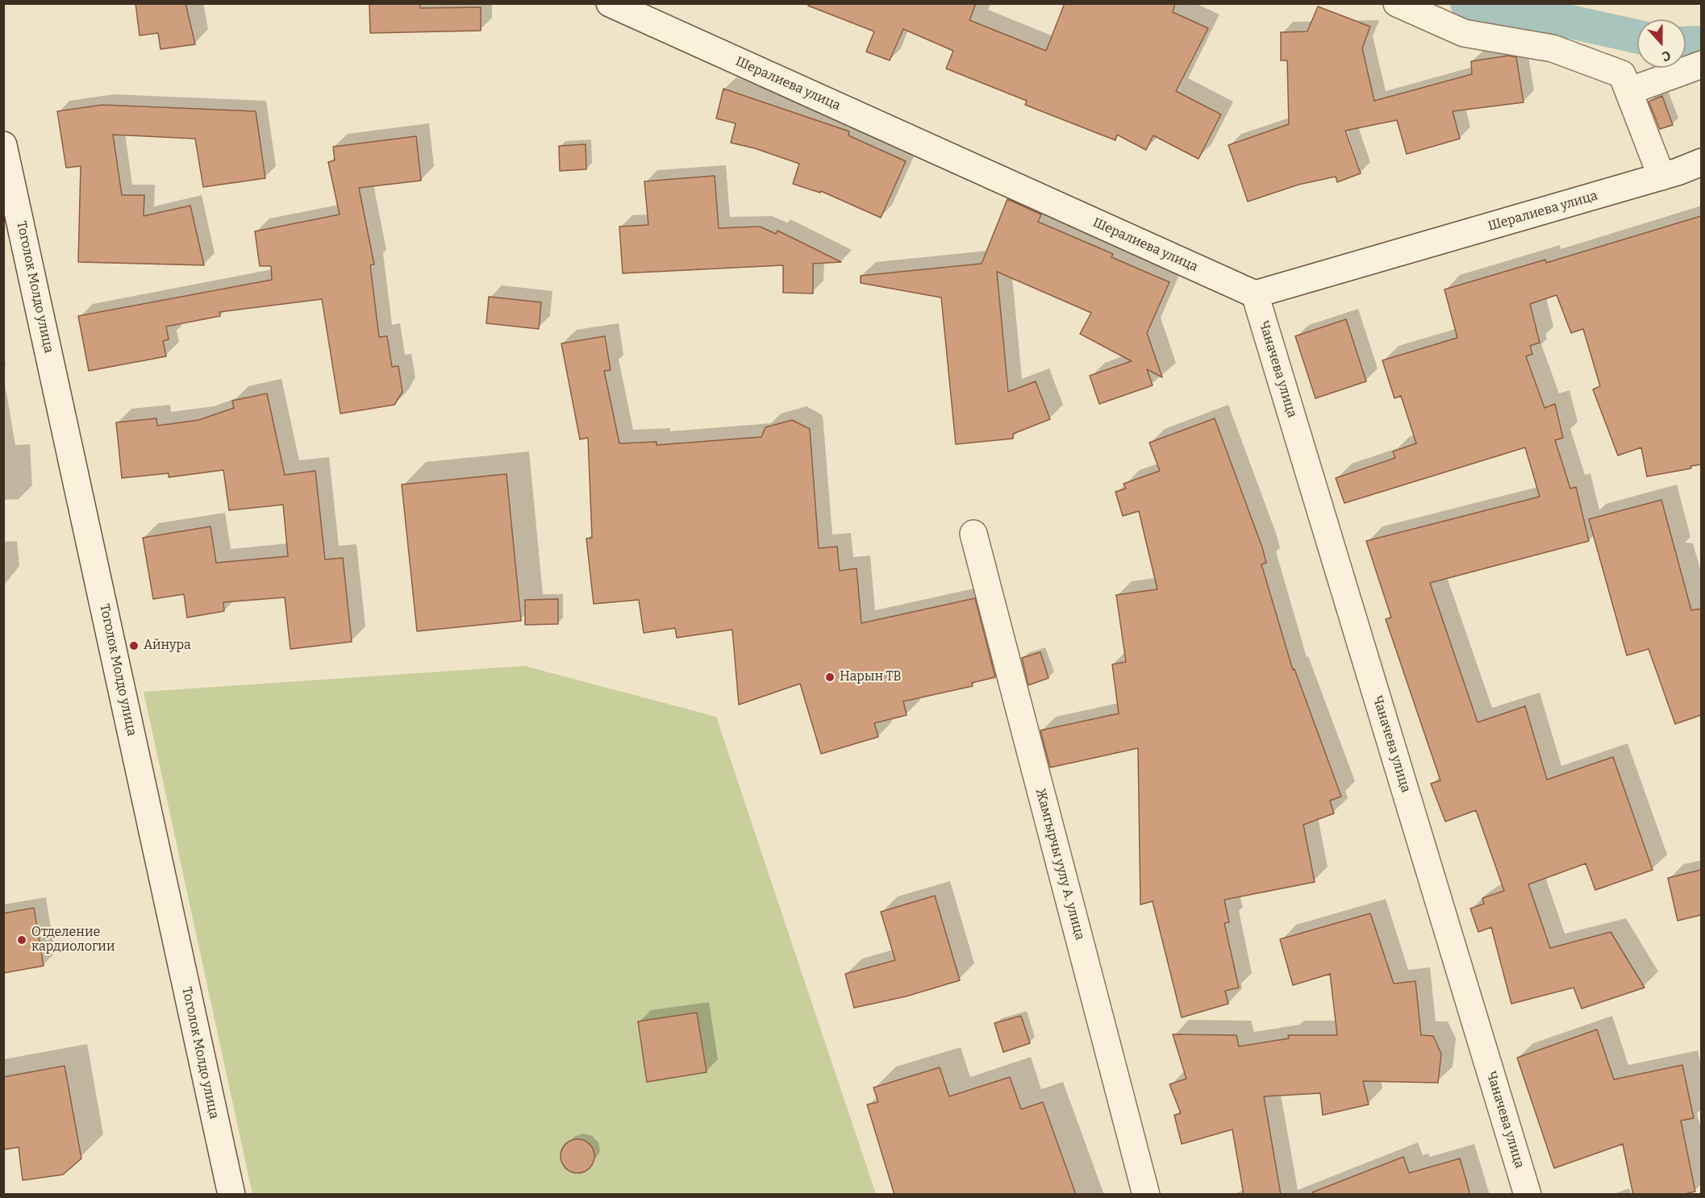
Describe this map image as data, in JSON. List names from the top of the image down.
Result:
{
  "streets": {
    "street": [
      "Шералиева улица",
      "Тоголок Молдо улица",
      "Чаначева улица",
      "Жамгырчы уулу А. улица"
    ]
  },
  "crossings": [
    ["Шералиева улица", "Чаначева улица"]
  ],
  "places": ["Айнура", "Нарын ТВ", "Отделение кардиологии"],
  "north": "bottom"
}
